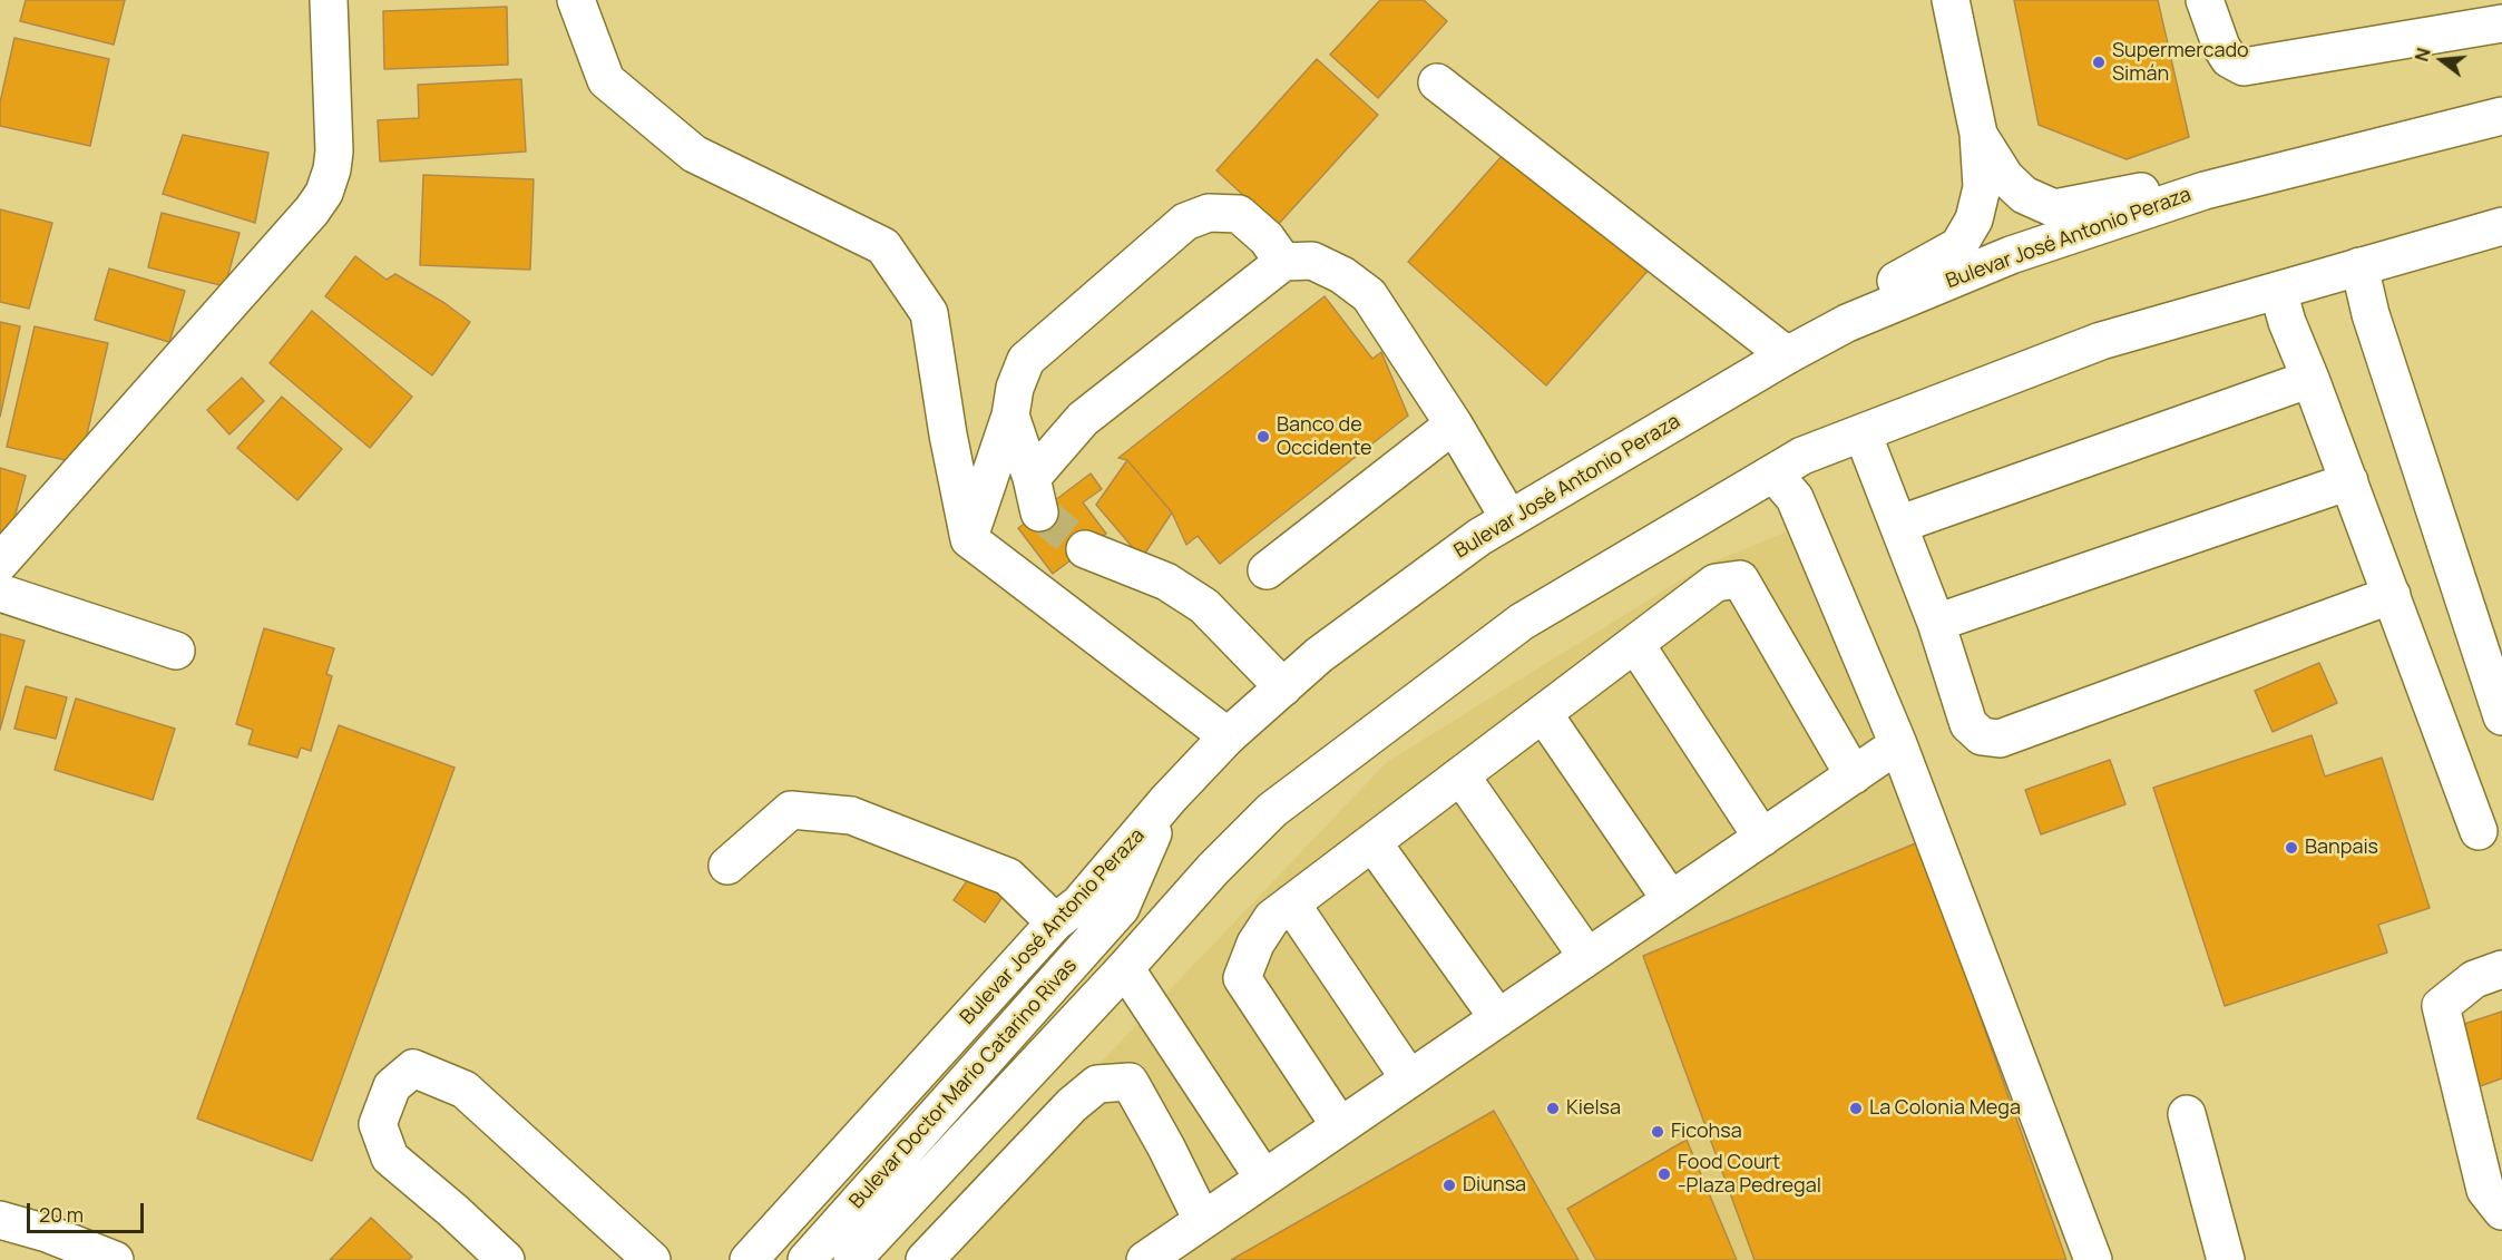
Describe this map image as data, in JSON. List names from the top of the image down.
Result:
{
  "streets": {
    "main road": ["Bulevar José Antonio Peraza", "Bulevar Doctor Mario Catarino Rivas"]
  },
  "places": [
    "Supermercado Simán",
    "Banco de Occidente",
    "Banpais",
    "Kielsa",
    "La Colonia Mega",
    "Ficohsa",
    "Food Court -Plaza Pedregal",
    "Diunsa"
  ],
  "scale_bar": "20 m",
  "north": "left"
}
